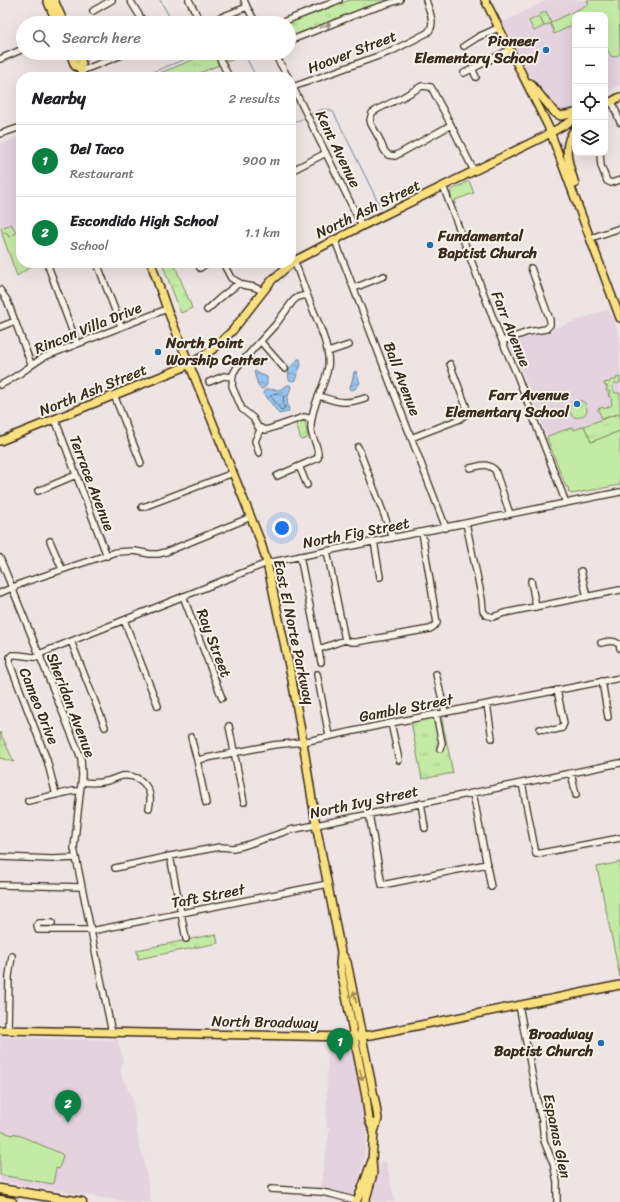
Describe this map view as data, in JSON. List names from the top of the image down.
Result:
{
  "streets": {
    "main road": ["North Ash Street", "East El Norte Parkway", "North Broadway"],
    "street": [
      "Hoover Street",
      "Kent Avenue",
      "Rincon Villa Drive",
      "Farr Avenue",
      "Ball Avenue",
      "Terrace Avenue",
      "North Fig Street",
      "Ray Street",
      "Sheridan Avenue",
      "Cameo Drive",
      "Gamble Street",
      "North Ivy Street",
      "Taft Street",
      "Espanas Glen"
    ]
  },
  "crossings": [
    ["Kent Avenue", "North Ash Street"],
    ["North Ash Street", "Farr Avenue"],
    ["North Ash Street", "Ball Avenue"],
    ["North Ash Street", "Terrace Avenue"],
    ["North Ash Street", "East El Norte Parkway"],
    ["Rincon Villa Drive", "East El Norte Parkway"],
    ["Farr Avenue", "North Fig Street"],
    ["Ball Avenue", "North Fig Street"],
    ["North Fig Street", "East El Norte Parkway"],
    ["North Fig Street", "Ray Street"],
    ["North Fig Street", "Sheridan Avenue"],
    ["North Fig Street", "Cameo Drive"],
    ["East El Norte Parkway", "Gamble Street"],
    ["East El Norte Parkway", "North Ivy Street"],
    ["East El Norte Parkway", "Taft Street"],
    ["East El Norte Parkway", "North Broadway"],
    ["Sheridan Avenue", "Cameo Drive"],
    ["Sheridan Avenue", "Taft Street"],
    ["Sheridan Avenue", "North Broadway"],
    ["North Broadway", "Espanas Glen"]
  ],
  "places": [
    "Pioneer Elementary School",
    "Fundamental Baptist Church",
    "North Point Worship Center",
    "Farr Avenue Elementary School",
    "Broadway Baptist Church"
  ],
  "page": {
    "map_buttons": ["+", "−"],
    "search": "Search here",
    "heading": ["Nearby", "2 results"],
    "list": [
      {
        "mark": "1",
        "name": "Del Taco",
        "note": "Restaurant",
        "value": "900 m"
      },
      {
        "mark": "2",
        "name": "Escondido High School",
        "note": "School",
        "value": "1.1 km"
      }
    ],
    "pins": ["1", "2"]
  }
}
